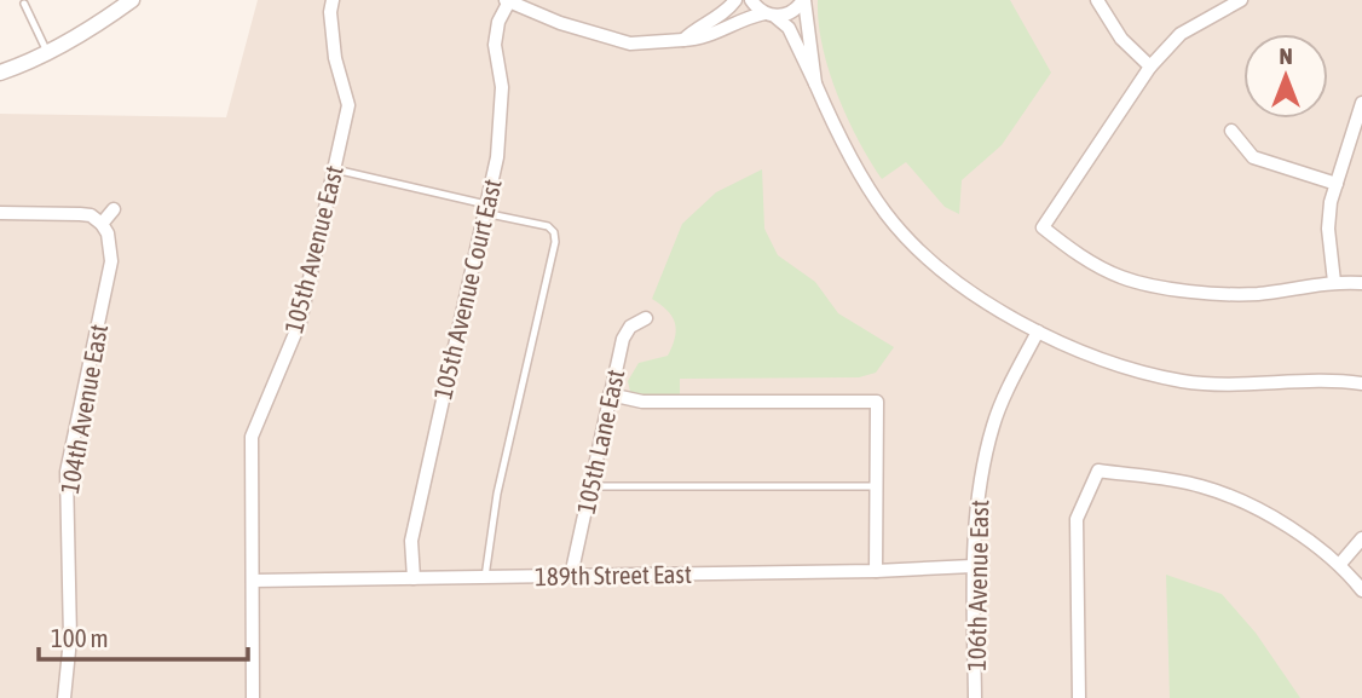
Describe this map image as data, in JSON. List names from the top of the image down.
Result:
{
  "streets": {
    "street": [
      "105th Avenue East",
      "105th Avenue Court East",
      "104th Avenue East",
      "105th Lane East",
      "189th Street East",
      "106th Avenue East"
    ]
  },
  "crossings": [
    ["105th Avenue East", "189th Street East"],
    ["105th Avenue Court East", "189th Street East"],
    ["105th Lane East", "189th Street East"],
    ["189th Street East", "106th Avenue East"]
  ],
  "scale_bar": "100 m",
  "north": "top"
}
